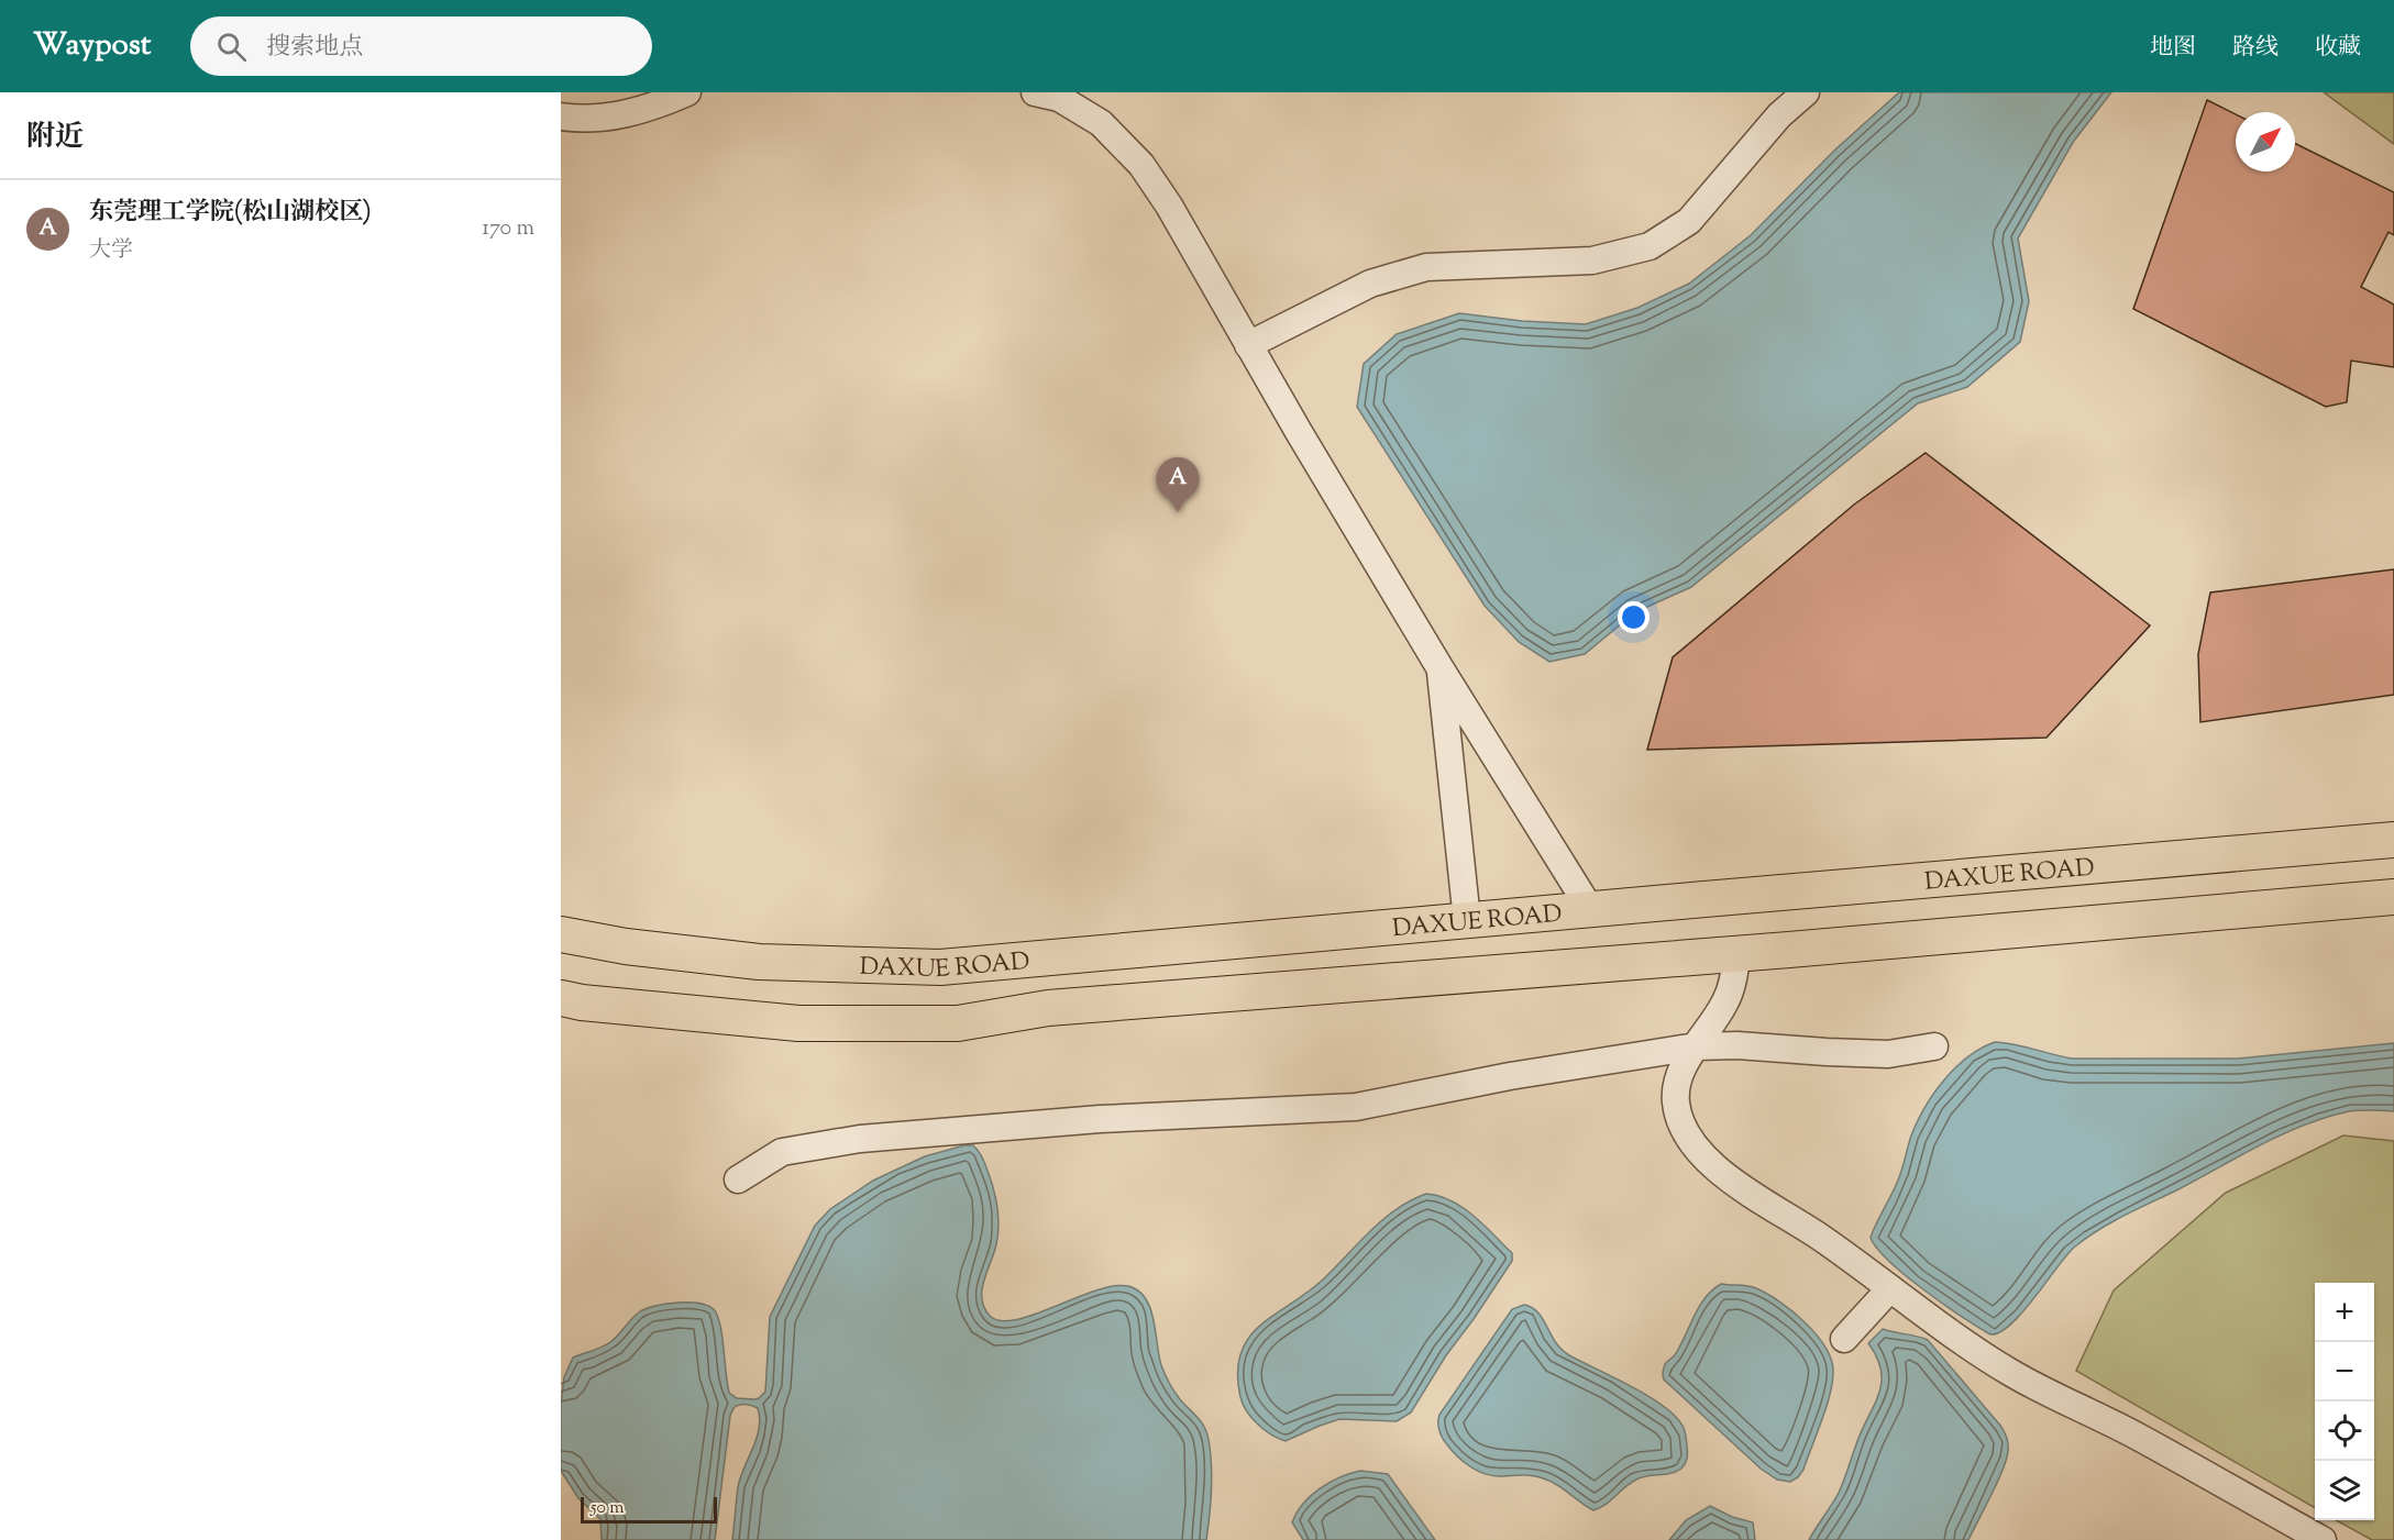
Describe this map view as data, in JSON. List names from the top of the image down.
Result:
{
  "streets": {
    "main road": ["DAXUE ROAD"]
  },
  "scale_bar": "50 m",
  "north": "top right",
  "page": {
    "header": "Waypost",
    "search": "搜索地点",
    "nav": ["地图", "路线", "收藏"],
    "heading": "附近",
    "list": [
      {
        "mark": "A",
        "name": "东莞理工学院(松山湖校区)",
        "note": "大学",
        "value": "170 m"
      }
    ],
    "pins": "A",
    "map_buttons": ["+", "−"],
    "scale": "50 m"
  }
}
